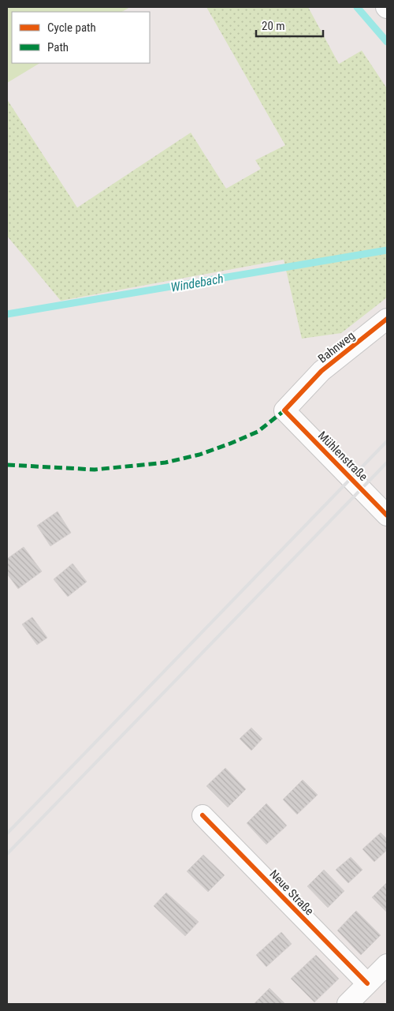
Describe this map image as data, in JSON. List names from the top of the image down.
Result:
{
  "streets": {
    "street": ["Bahnweg", "Mühlenstraße", "Neue Straße"]
  },
  "crossings": [
    ["Bahnweg", "Mühlenstraße"]
  ],
  "water": ["Windebach"],
  "legend": ["Cycle path", "Path"],
  "scale_bar": "20 m"
}
